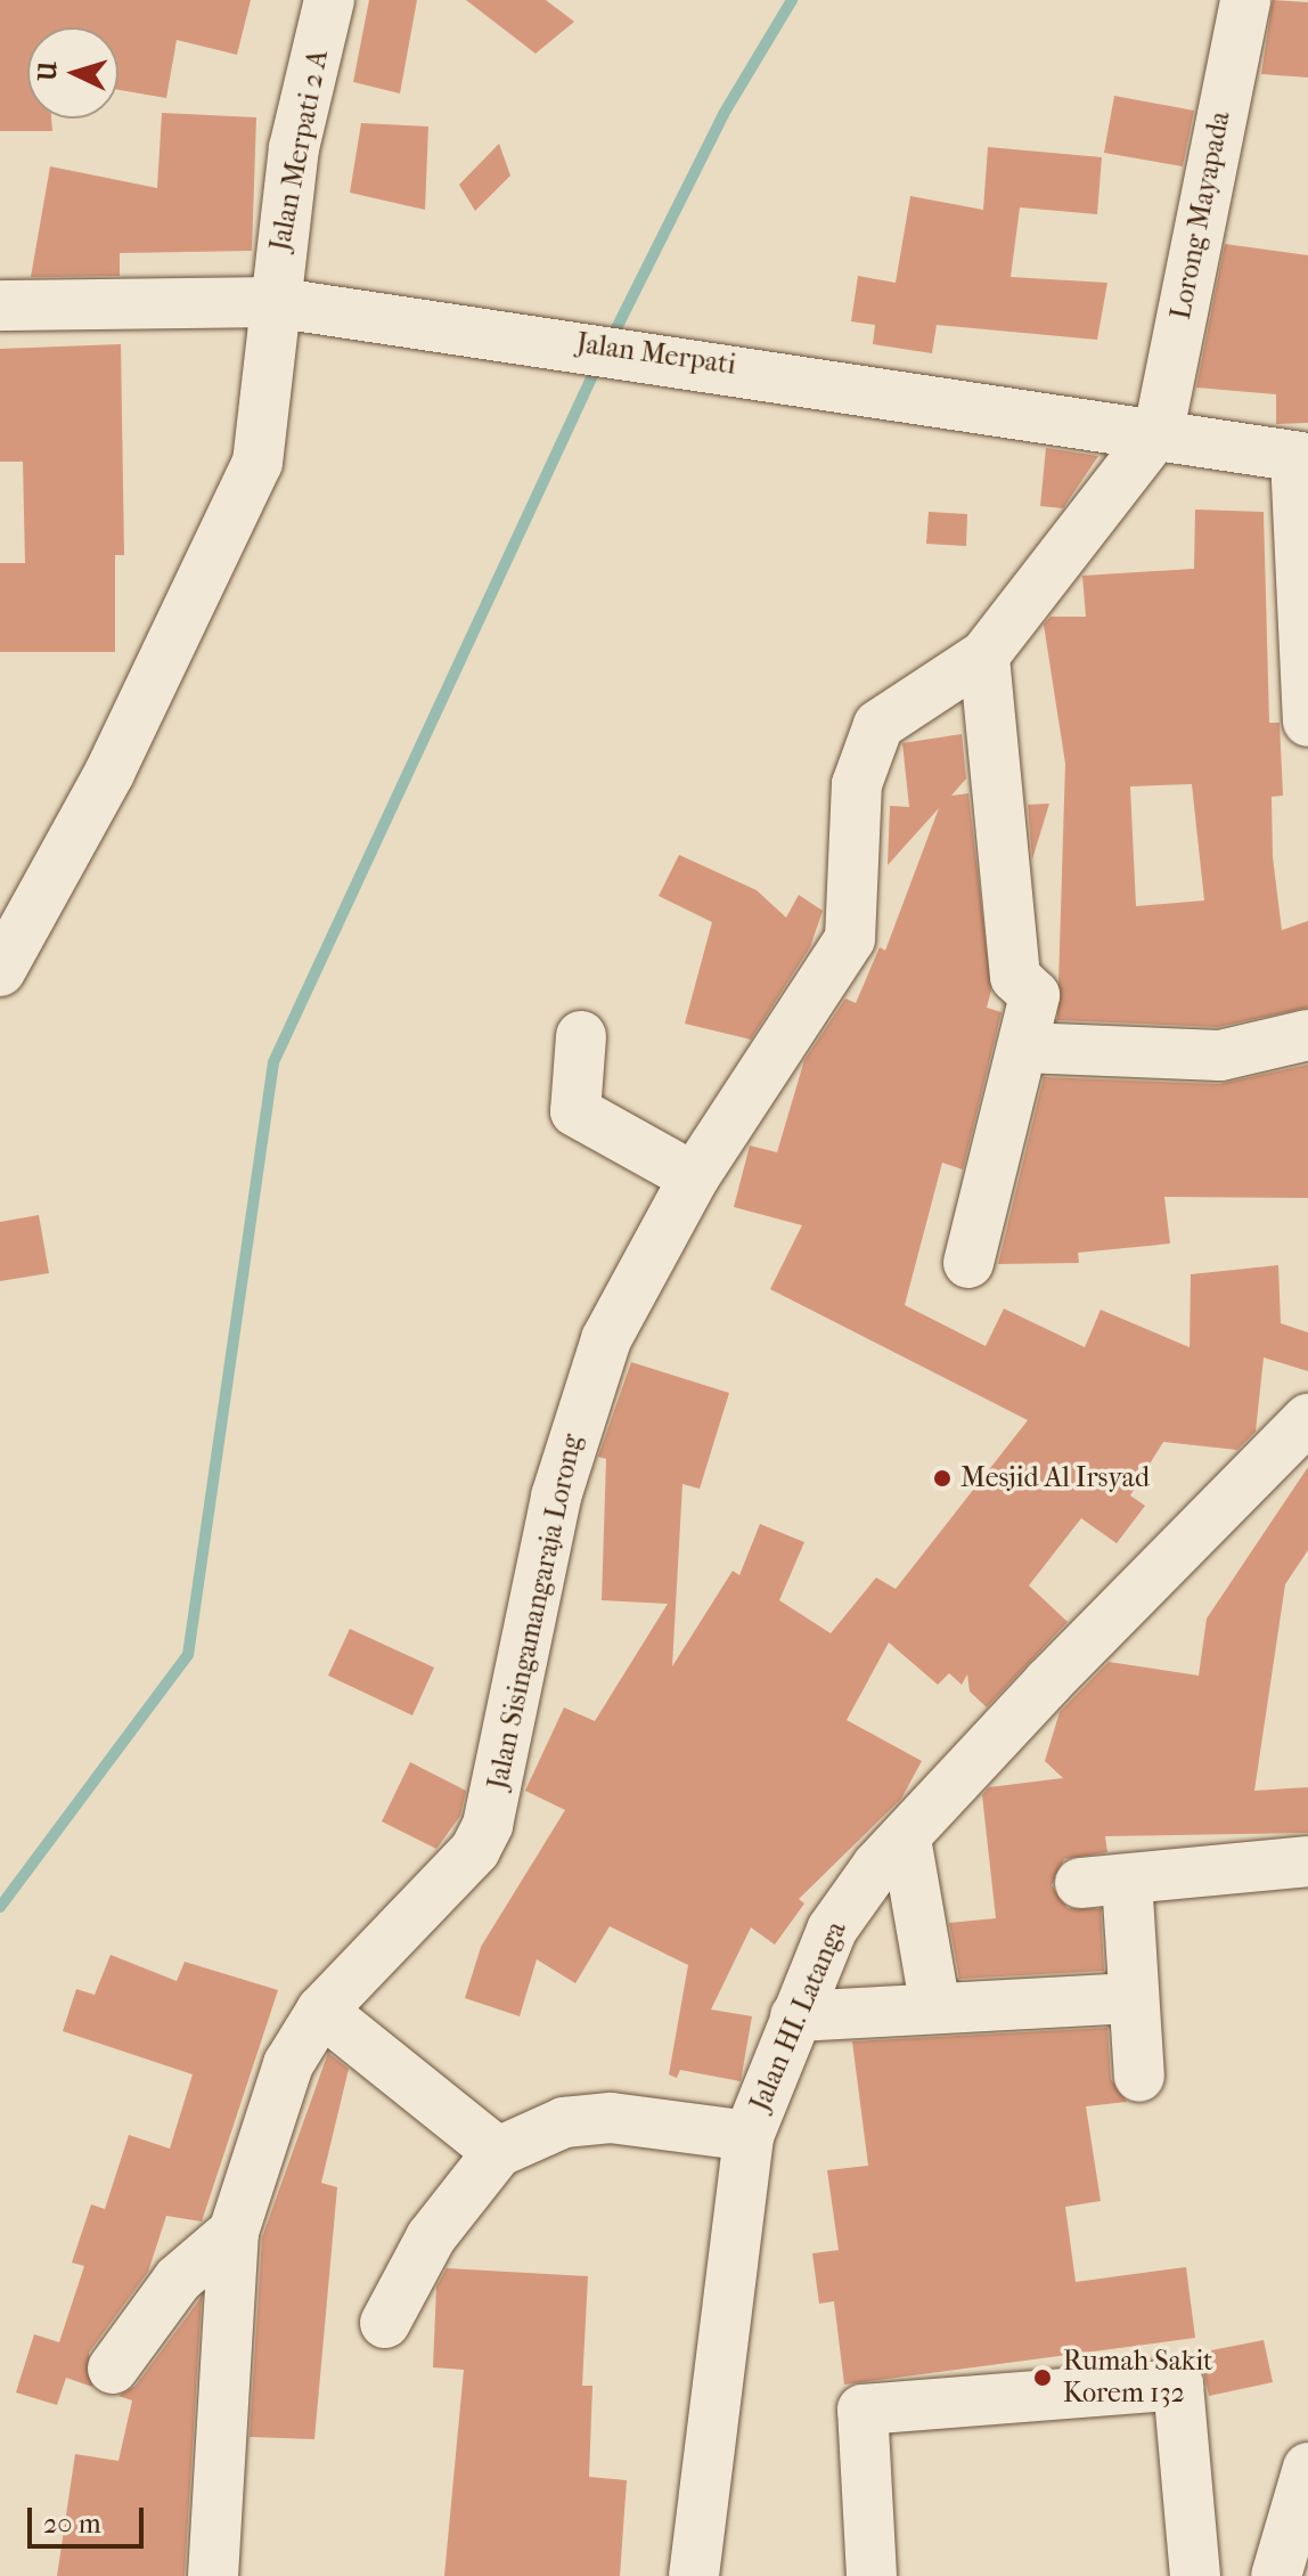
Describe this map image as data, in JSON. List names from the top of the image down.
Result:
{
  "streets": {
    "street": [
      "Jalan Merpati 2 A",
      "Lorong Mayapada",
      "Jalan Merpati",
      "Jalan Sisingamangaraja Lorong",
      "Jalan HI. Latanga"
    ]
  },
  "crossings": [
    ["Jalan Merpati 2 A", "Jalan Merpati"],
    ["Lorong Mayapada", "Jalan Merpati"],
    ["Lorong Mayapada", "Jalan Sisingamangaraja Lorong"],
    ["Jalan Merpati", "Jalan Sisingamangaraja Lorong"]
  ],
  "places": ["Mesjid Al Irsyad", "Rumah Sakit Korem 132"],
  "scale_bar": "20 m",
  "north": "left"
}
